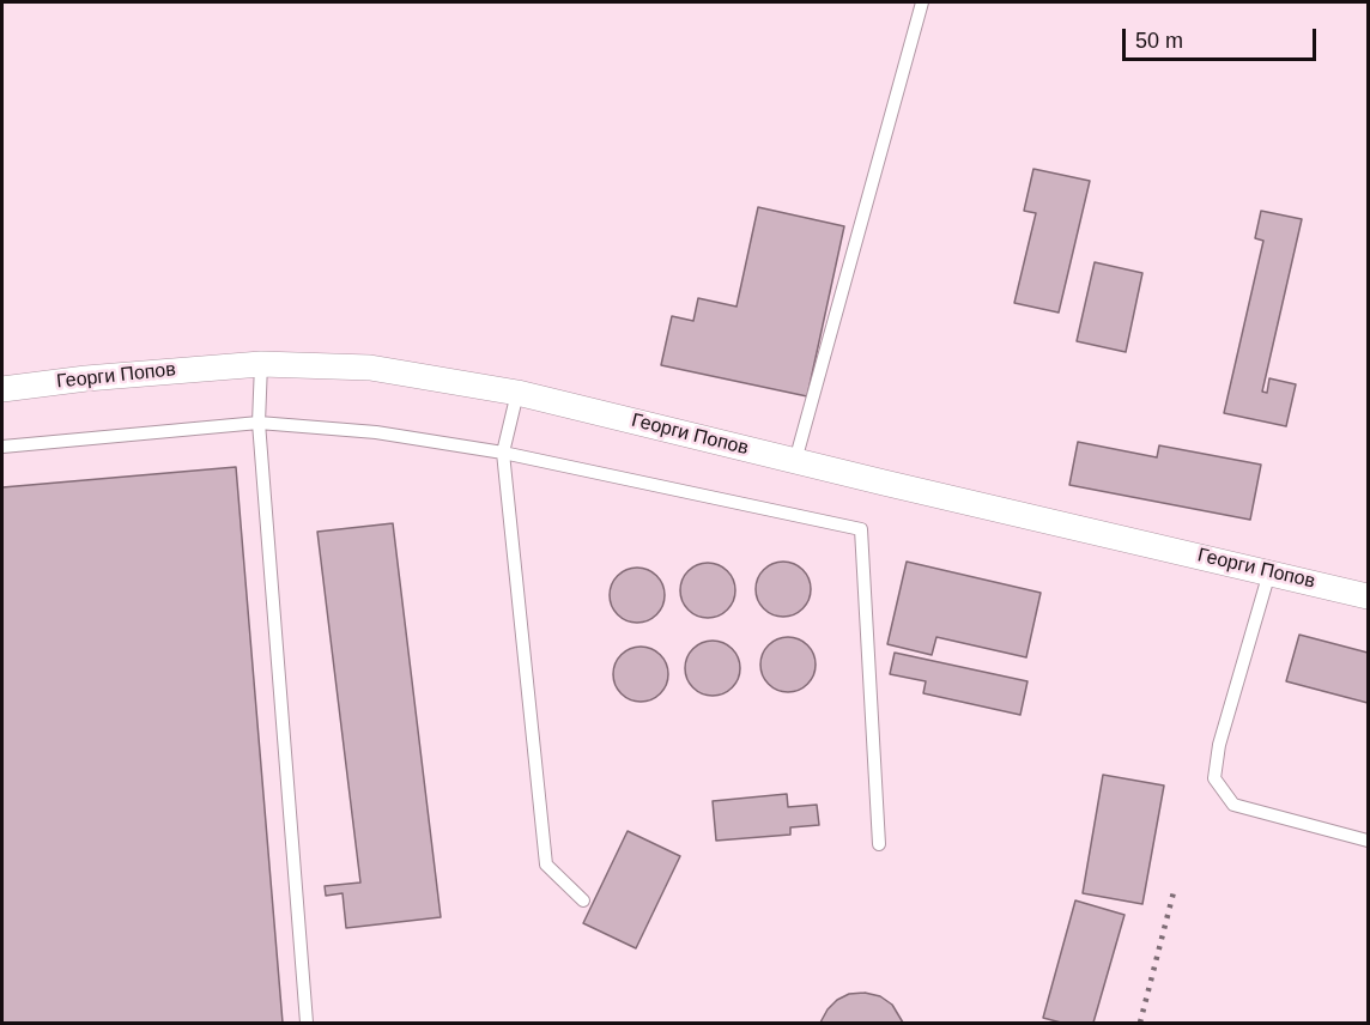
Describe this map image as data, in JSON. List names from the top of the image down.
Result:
{
  "streets": {
    "street": ["Георги Попов"]
  },
  "scale_bar": "50 m"
}
